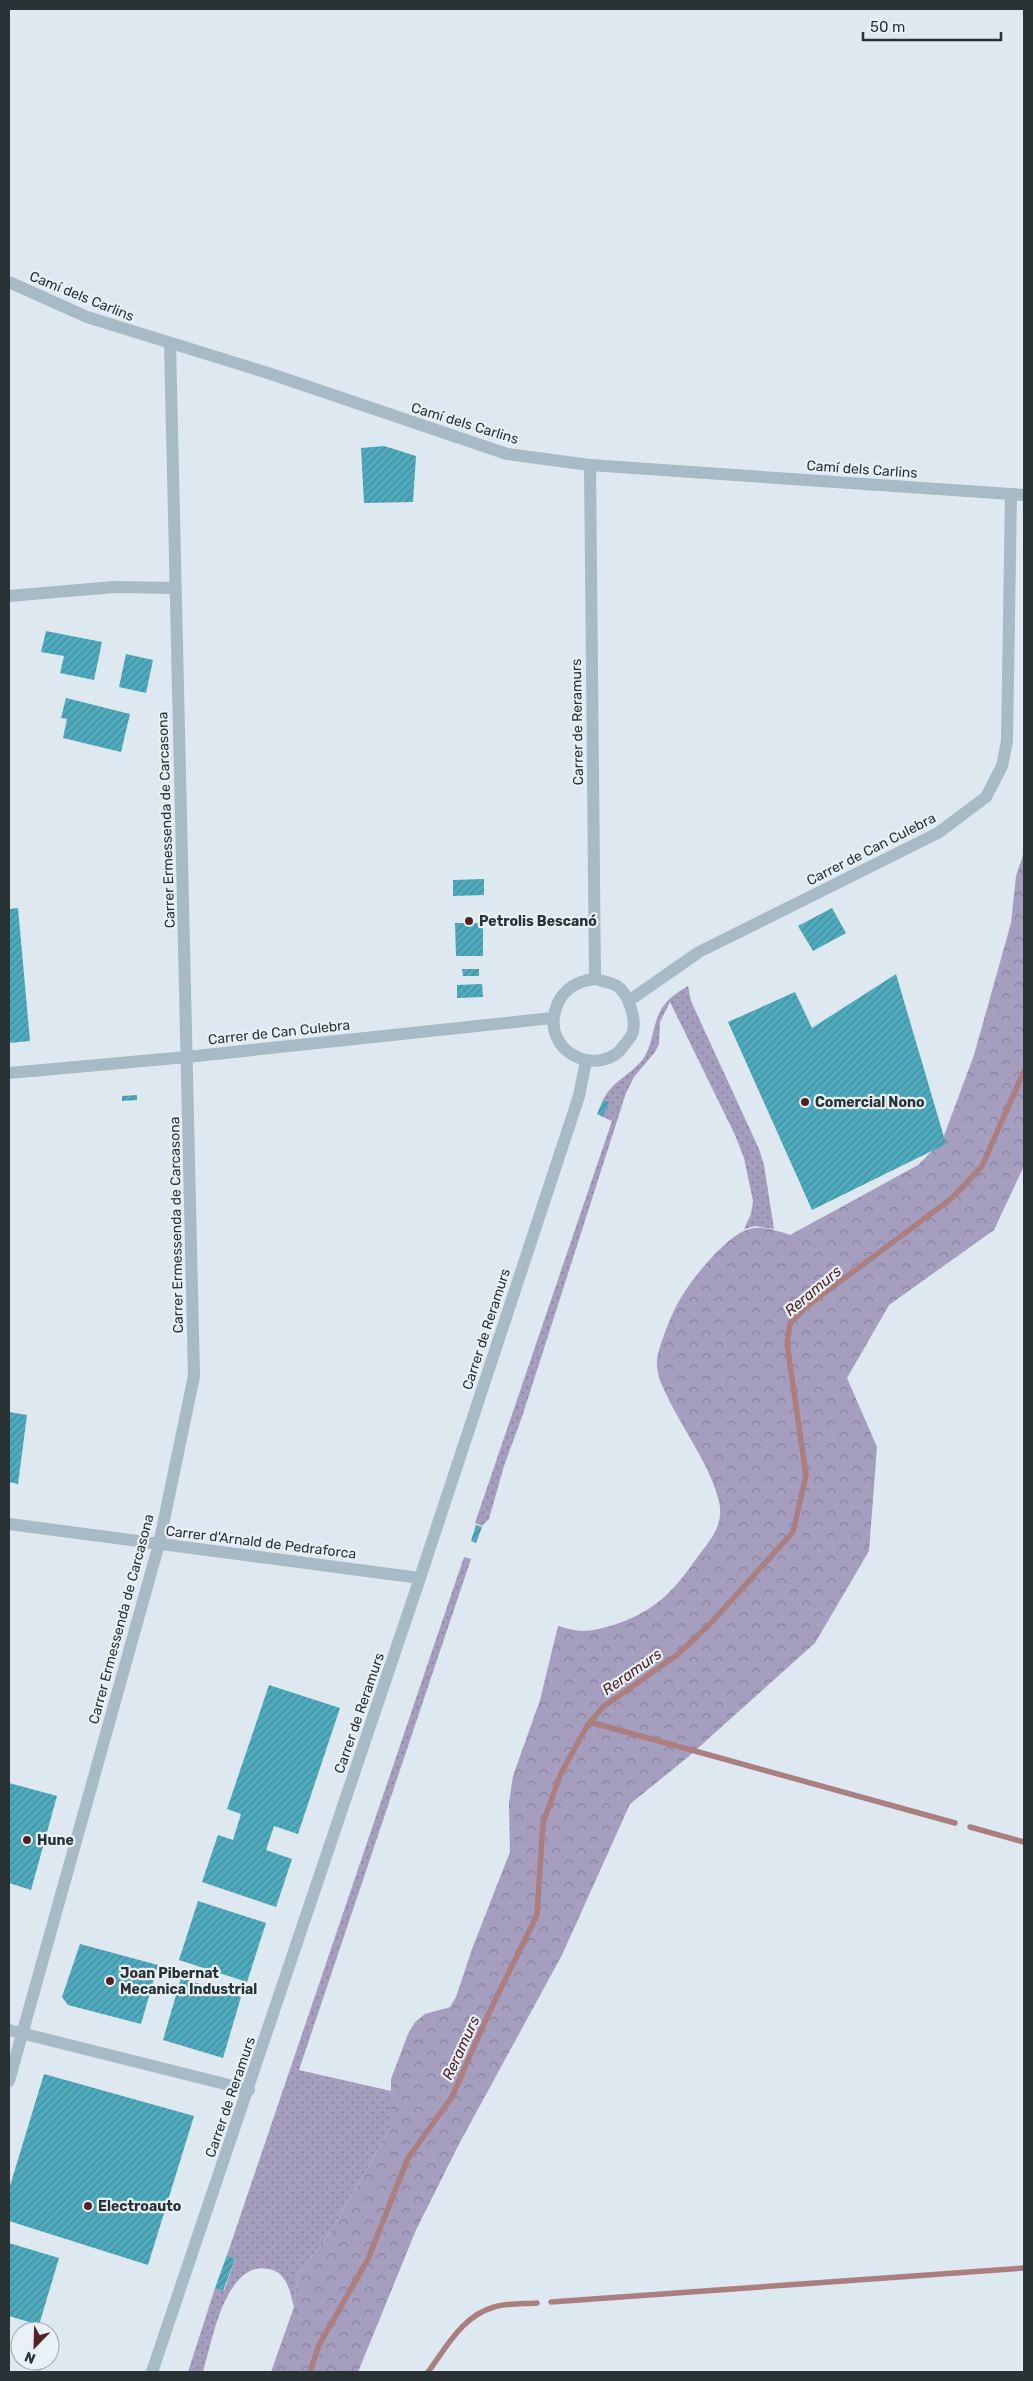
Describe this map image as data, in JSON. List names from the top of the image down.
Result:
{
  "streets": {
    "street": [
      "Camí dels Carlins",
      "Carrer de Reramurs",
      "Carrer Ermessenda de Carcasona",
      "Carrer de Can Culebra",
      "Carrer d'Arnald de Pedraforca"
    ]
  },
  "crossings": [
    ["Camí dels Carlins", "Carrer de Reramurs"],
    ["Camí dels Carlins", "Carrer Ermessenda de Carcasona"],
    ["Camí dels Carlins", "Carrer de Can Culebra"],
    ["Carrer de Reramurs", "Carrer de Can Culebra"],
    ["Carrer de Reramurs", "Carrer d'Arnald de Pedraforca"],
    ["Carrer Ermessenda de Carcasona", "Carrer de Can Culebra"],
    ["Carrer Ermessenda de Carcasona", "Carrer d'Arnald de Pedraforca"]
  ],
  "water": ["Reramurs"],
  "places": [
    "Petrolis Bescanó",
    "Comercial Nono",
    "Hune",
    "Joan Pibernat Mecanica Industrial",
    "Electroauto"
  ],
  "scale_bar": "50 m",
  "north": "bottom left"
}
